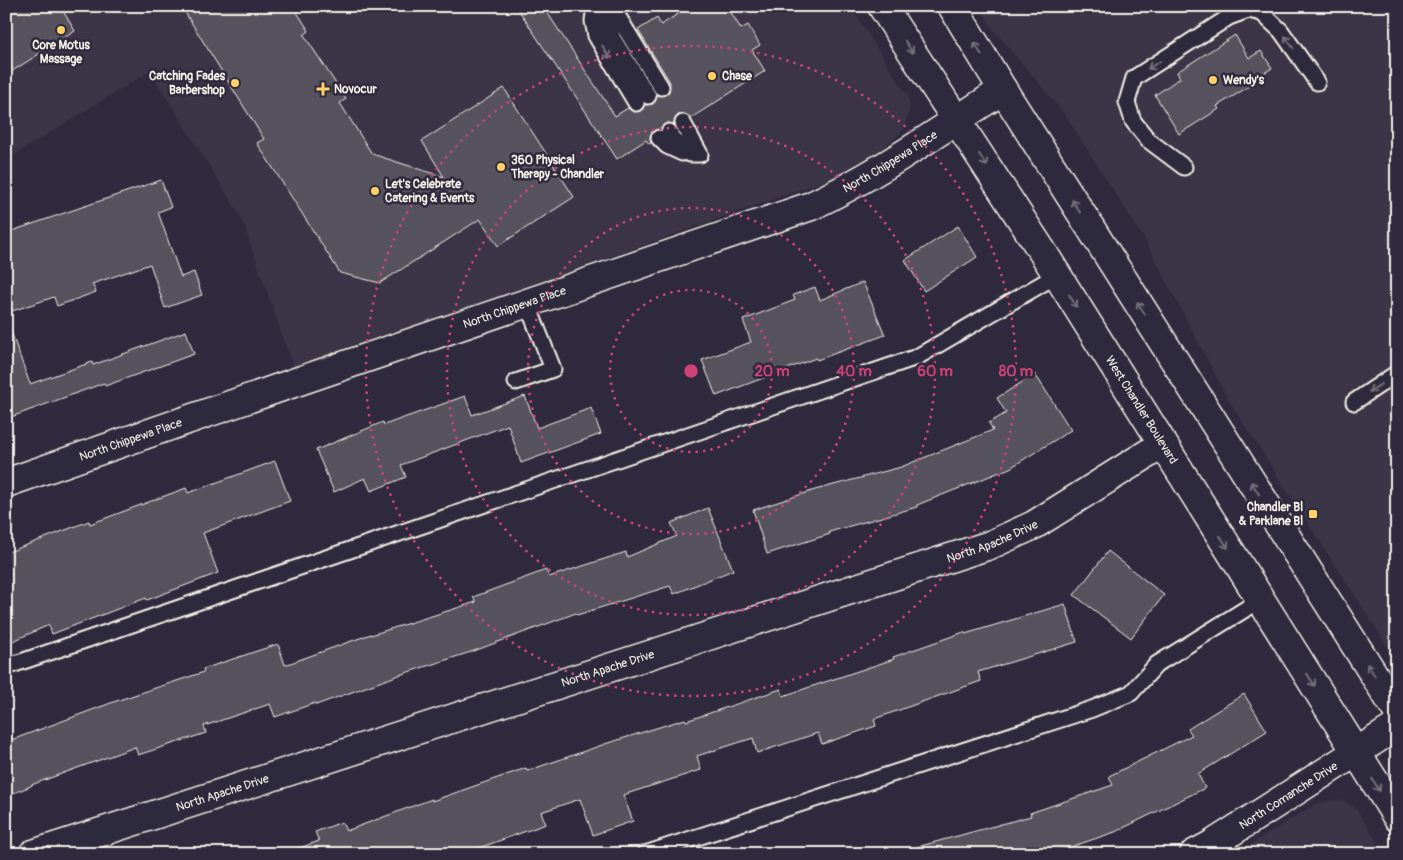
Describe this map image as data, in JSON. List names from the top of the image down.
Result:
{
  "streets": {
    "street": [
      "North Chippewa Place",
      "West Chandler Boulevard",
      "North Apache Drive",
      "North Comanche Drive"
    ]
  },
  "crossings": [
    ["North Chippewa Place", "West Chandler Boulevard"],
    ["West Chandler Boulevard", "North Apache Drive"],
    ["West Chandler Boulevard", "North Comanche Drive"]
  ],
  "places": {
    "other": [
      "Core Motus Massage",
      "Chase",
      "Wendy's",
      "Catching Fades Barbershop",
      "360 Physical Therapy - Chandler",
      "Let's Celebrate Catering & Events"
    ],
    "health": ["Novocur"],
    "transit": ["Chandler Bl & Parklane Bl"]
  },
  "rings": [
    "20 m",
    "40 m",
    "60 m",
    "80 m"
  ]
}
